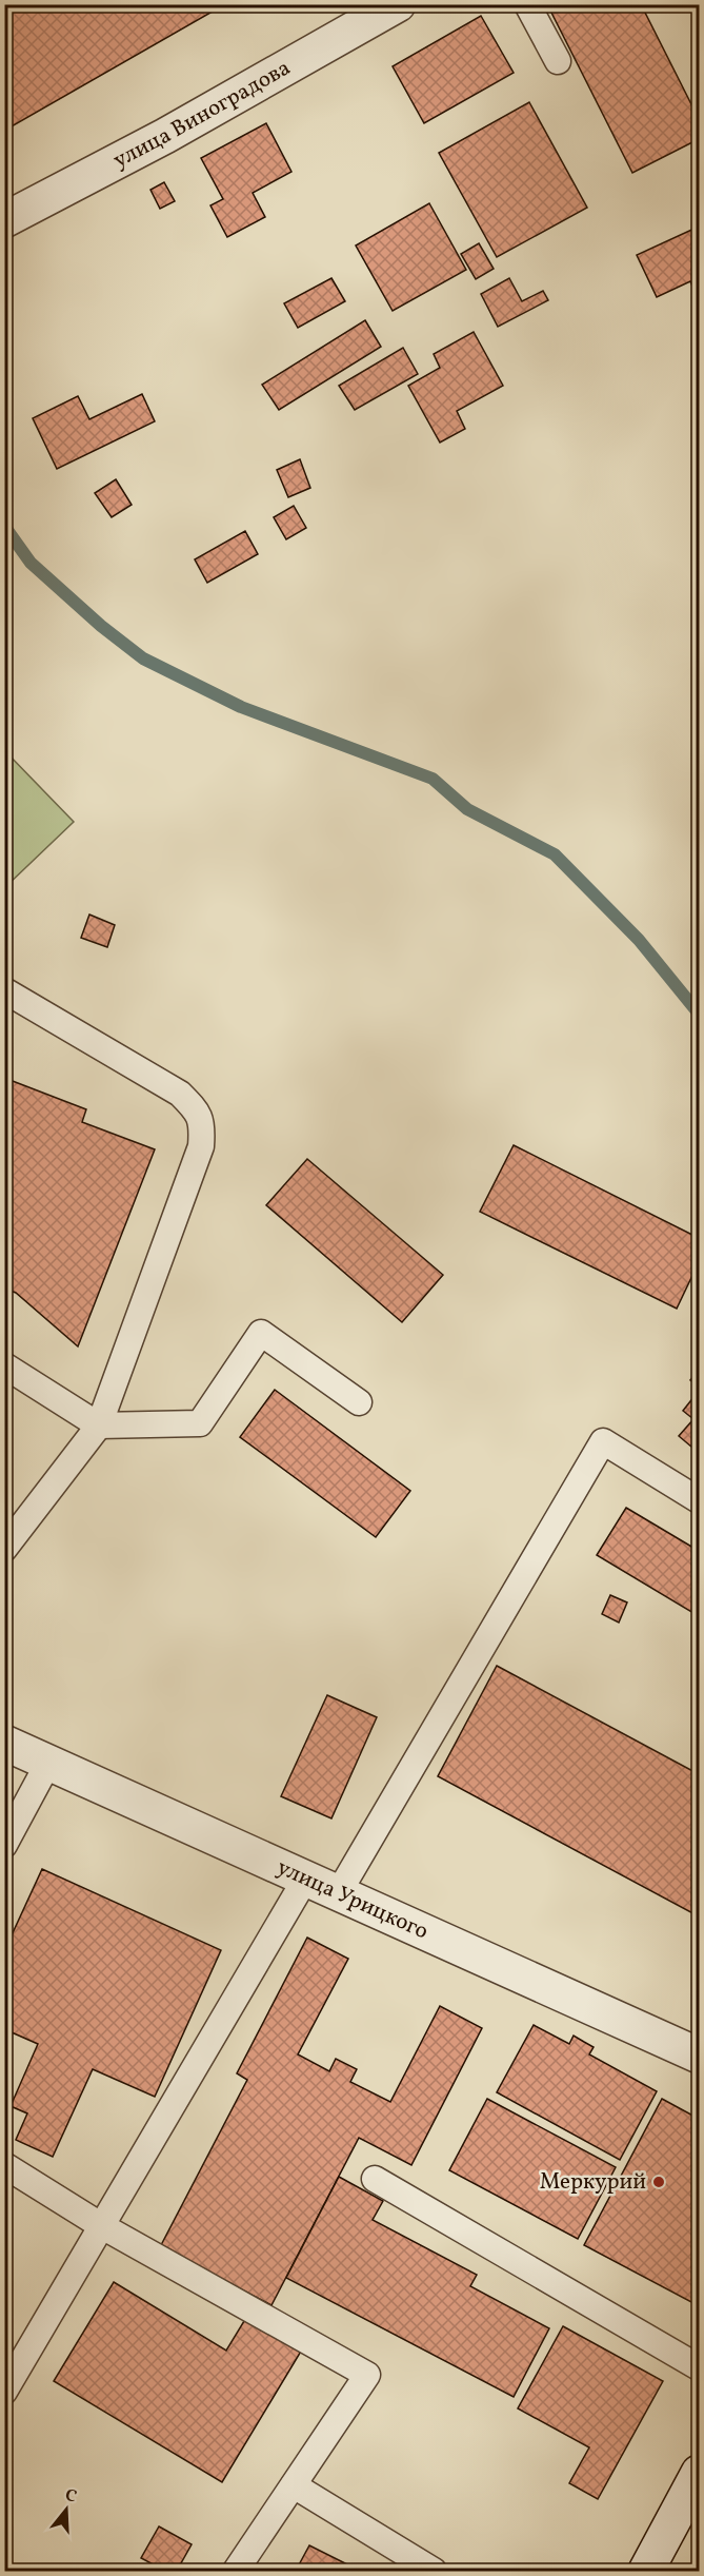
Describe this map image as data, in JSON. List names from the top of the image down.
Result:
{
  "streets": {
    "street": ["улица Виноградова", "улица Урицкого"]
  },
  "places": ["Меркурий"],
  "north": "top"
}
